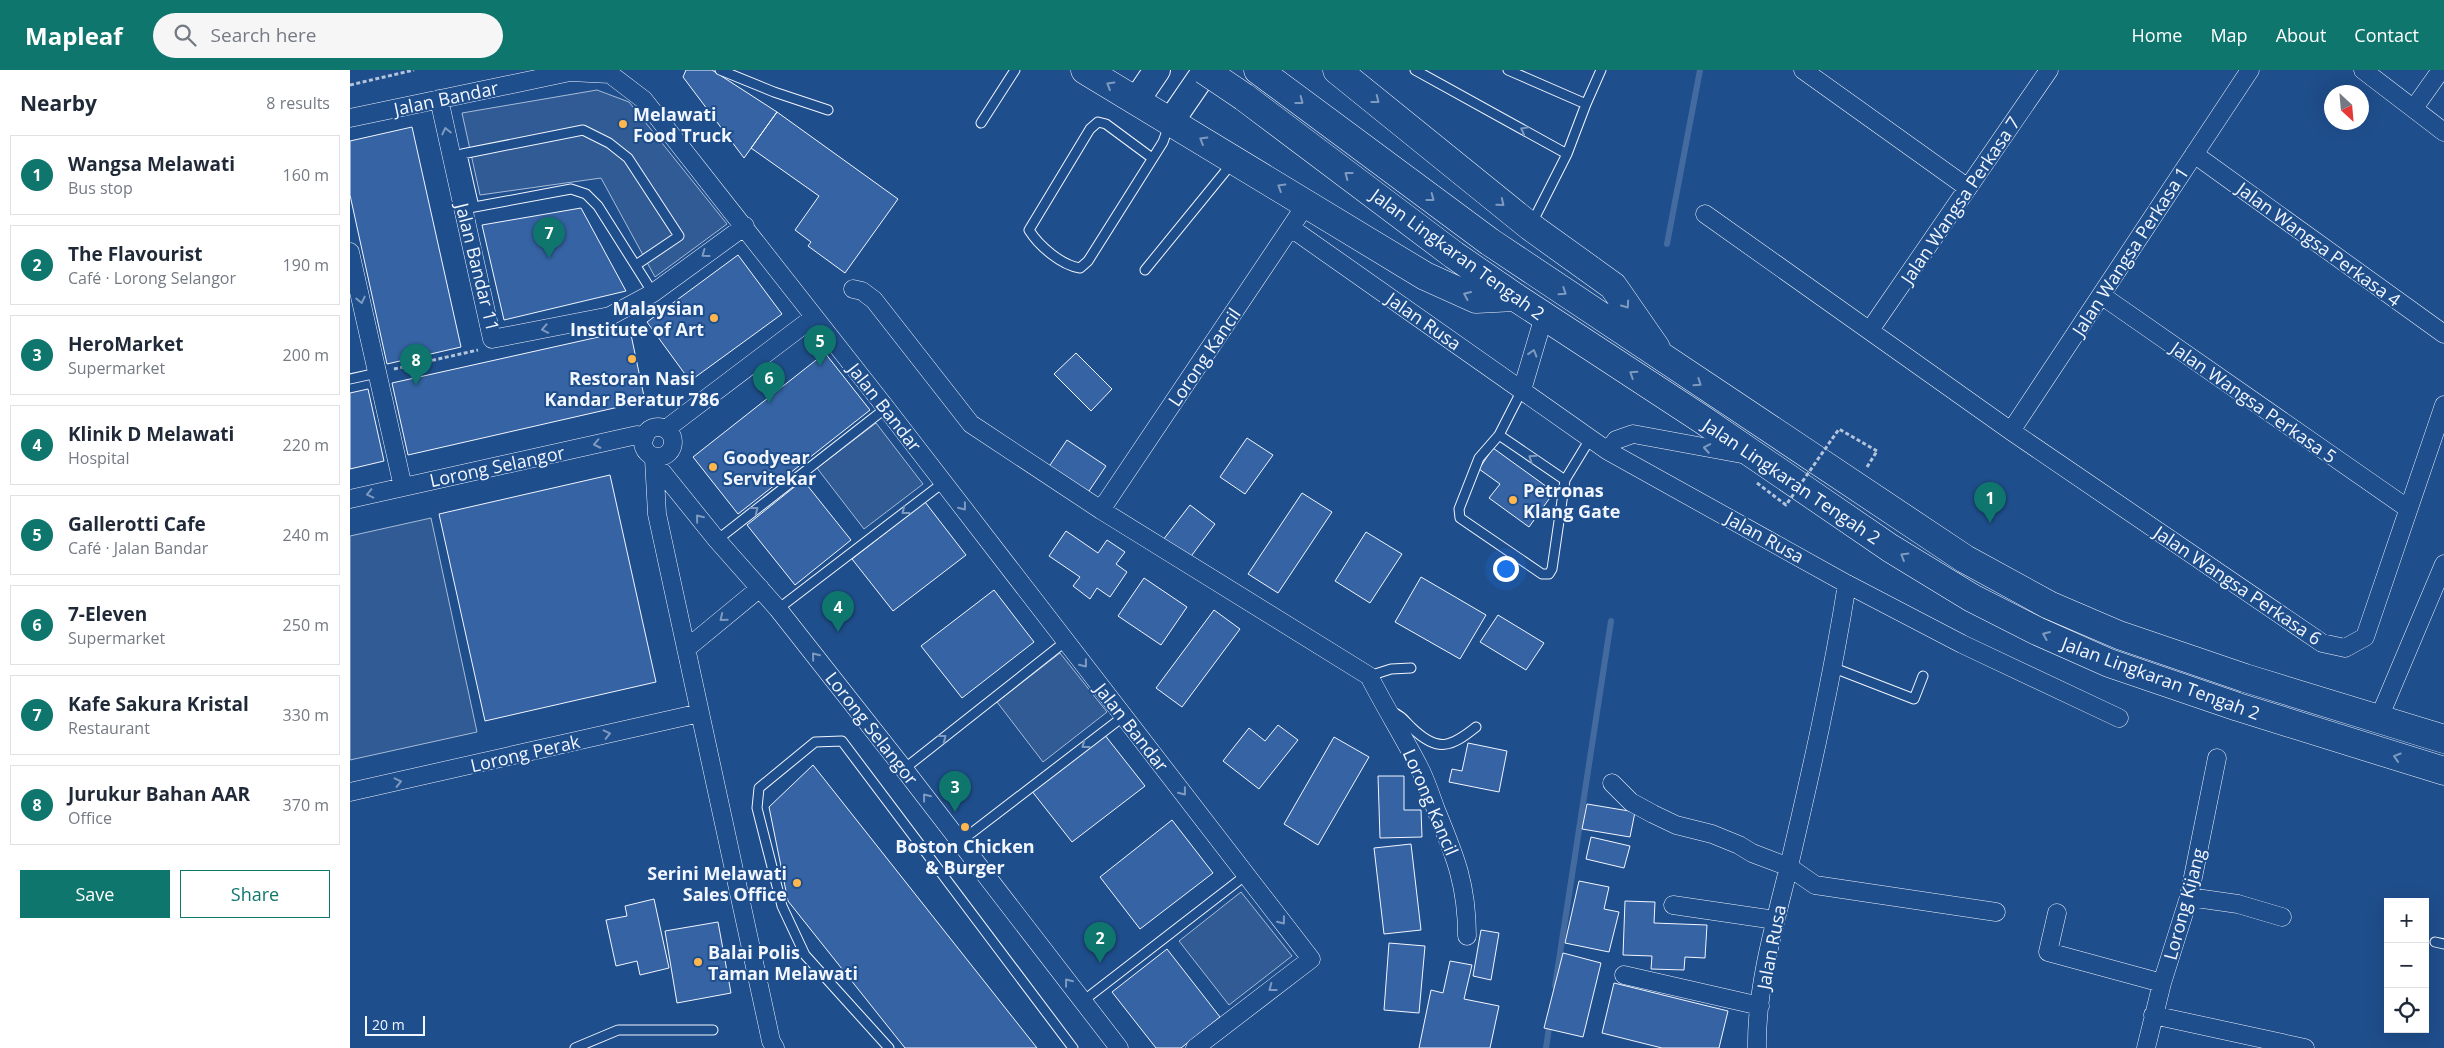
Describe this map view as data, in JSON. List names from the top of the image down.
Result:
{
  "streets": {
    "highway": ["Jalan Lingkaran Tengah 2"],
    "street": [
      "Jalan Bandar",
      "Jalan Wangsa Perkasa 7",
      "Jalan Wangsa Perkasa 4",
      "Jalan Wangsa Perkasa 1",
      "Jalan Bandar 11",
      "Jalan Rusa",
      "Lorong Kancil",
      "Jalan Wangsa Perkasa 5",
      "Lorong Selangor",
      "Jalan Wangsa Perkasa 6",
      "Lorong Perak",
      "Lorong Kijang"
    ]
  },
  "crossings": [
    ["Jalan Bandar", "Jalan Bandar 11"],
    ["Jalan Bandar", "Lorong Selangor"],
    ["Jalan Wangsa Perkasa 7", "Jalan Wangsa Perkasa 6"],
    ["Jalan Wangsa Perkasa 4", "Jalan Wangsa Perkasa 1"],
    ["Jalan Wangsa Perkasa 1", "Jalan Wangsa Perkasa 5"],
    ["Jalan Wangsa Perkasa 1", "Jalan Wangsa Perkasa 6"],
    ["Jalan Rusa", "Lorong Kancil"],
    ["Jalan Wangsa Perkasa 5", "Jalan Wangsa Perkasa 6"],
    ["Lorong Selangor", "Lorong Perak"]
  ],
  "one_way": ["Jalan Bandar", "Lorong Selangor", "Lorong Perak"],
  "places": [
    "Melawati Food Truck",
    "Malaysian Institute of Art",
    "Restoran Nasi Kandar Beratur 786",
    "Goodyear Servitekar",
    "Petronas Klang Gate",
    "Boston Chicken & Burger",
    "Serini Melawati Sales Office",
    "Balai Polis Taman Melawati"
  ],
  "scale_bar": "20 m",
  "north": "bottom right",
  "page": {
    "header": "Mapleaf",
    "search": "Search here",
    "nav": [
      "Home",
      "Map",
      "About",
      "Contact"
    ],
    "heading": ["Nearby", "8 results"],
    "list": [
      {
        "mark": "1",
        "name": "Wangsa Melawati",
        "note": "Bus stop",
        "value": "160 m"
      },
      {
        "mark": "2",
        "name": "The Flavourist",
        "note": "Café · Lorong Selangor",
        "value": "190 m"
      },
      {
        "mark": "3",
        "name": "HeroMarket",
        "note": "Supermarket",
        "value": "200 m"
      },
      {
        "mark": "4",
        "name": "Klinik D Melawati",
        "note": "Hospital",
        "value": "220 m"
      },
      {
        "mark": "5",
        "name": "Gallerotti Cafe",
        "note": "Café · Jalan Bandar",
        "value": "240 m"
      },
      {
        "mark": "6",
        "name": "7-Eleven",
        "note": "Supermarket",
        "value": "250 m"
      },
      {
        "mark": "7",
        "name": "Kafe Sakura Kristal",
        "note": "Restaurant",
        "value": "330 m"
      },
      {
        "mark": "8",
        "name": "Jurukur Bahan AAR",
        "note": "Office",
        "value": "370 m"
      }
    ],
    "pins": [
      "7",
      "5",
      "8",
      "6",
      "1",
      "4",
      "3",
      "2"
    ],
    "buttons": ["Save", "Share"],
    "map_buttons": ["+", "−"],
    "scale": "20 m"
  }
}
